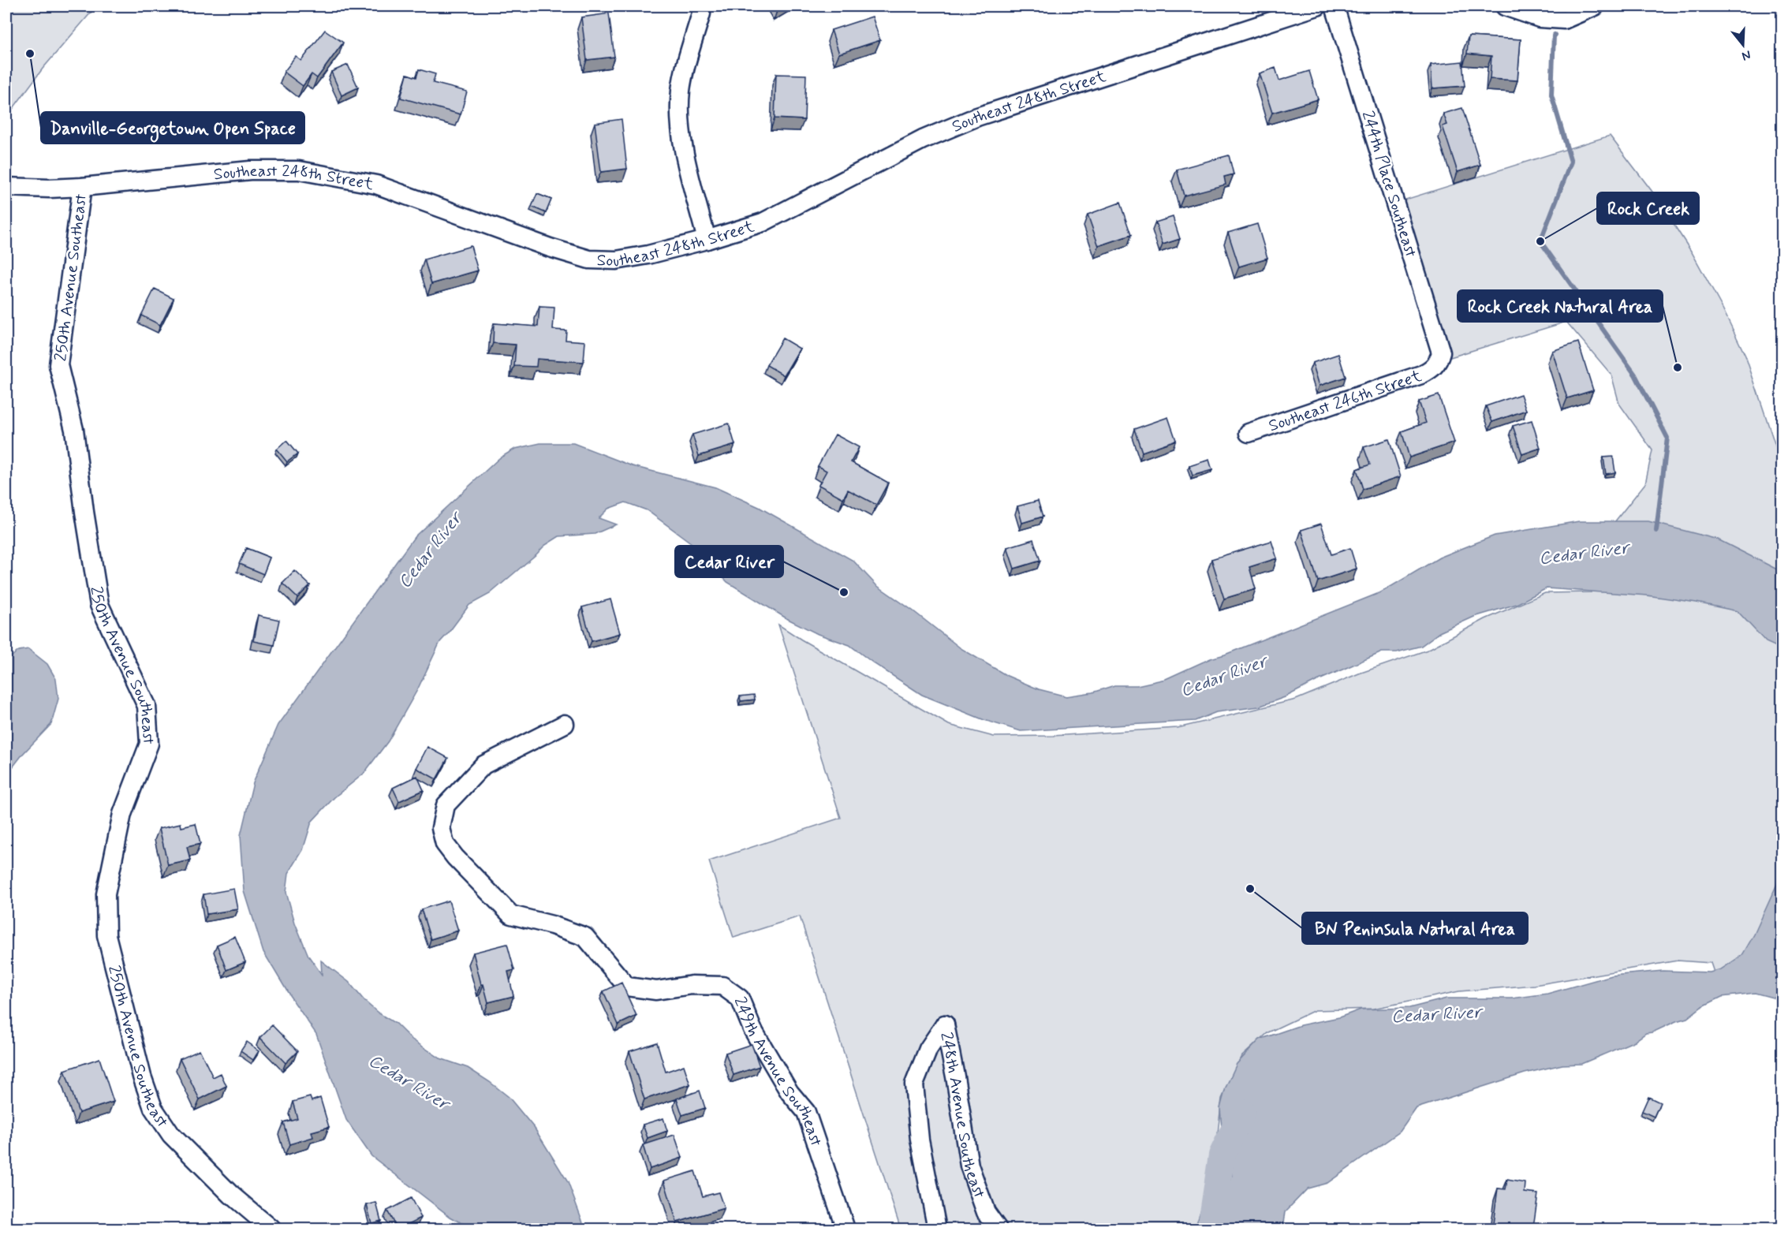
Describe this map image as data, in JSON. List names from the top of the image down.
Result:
{
  "streets": {
    "street": [
      "Southeast 248th Street",
      "244th Place Southeast",
      "250th Avenue Southeast",
      "Southeast 246th Street",
      "249th Avenue Southeast",
      "248th Avenue Southeast"
    ]
  },
  "crossings": [
    ["Southeast 248th Street", "250th Avenue Southeast"],
    ["244th Place Southeast", "Southeast 246th Street"]
  ],
  "water": ["Cedar River"],
  "places": [
    "Danville-Georgetown Open Space",
    "Rock Creek",
    "Rock Creek Natural Area",
    "Cedar River",
    "BN Peninsula Natural Area"
  ],
  "north": "bottom"
}
